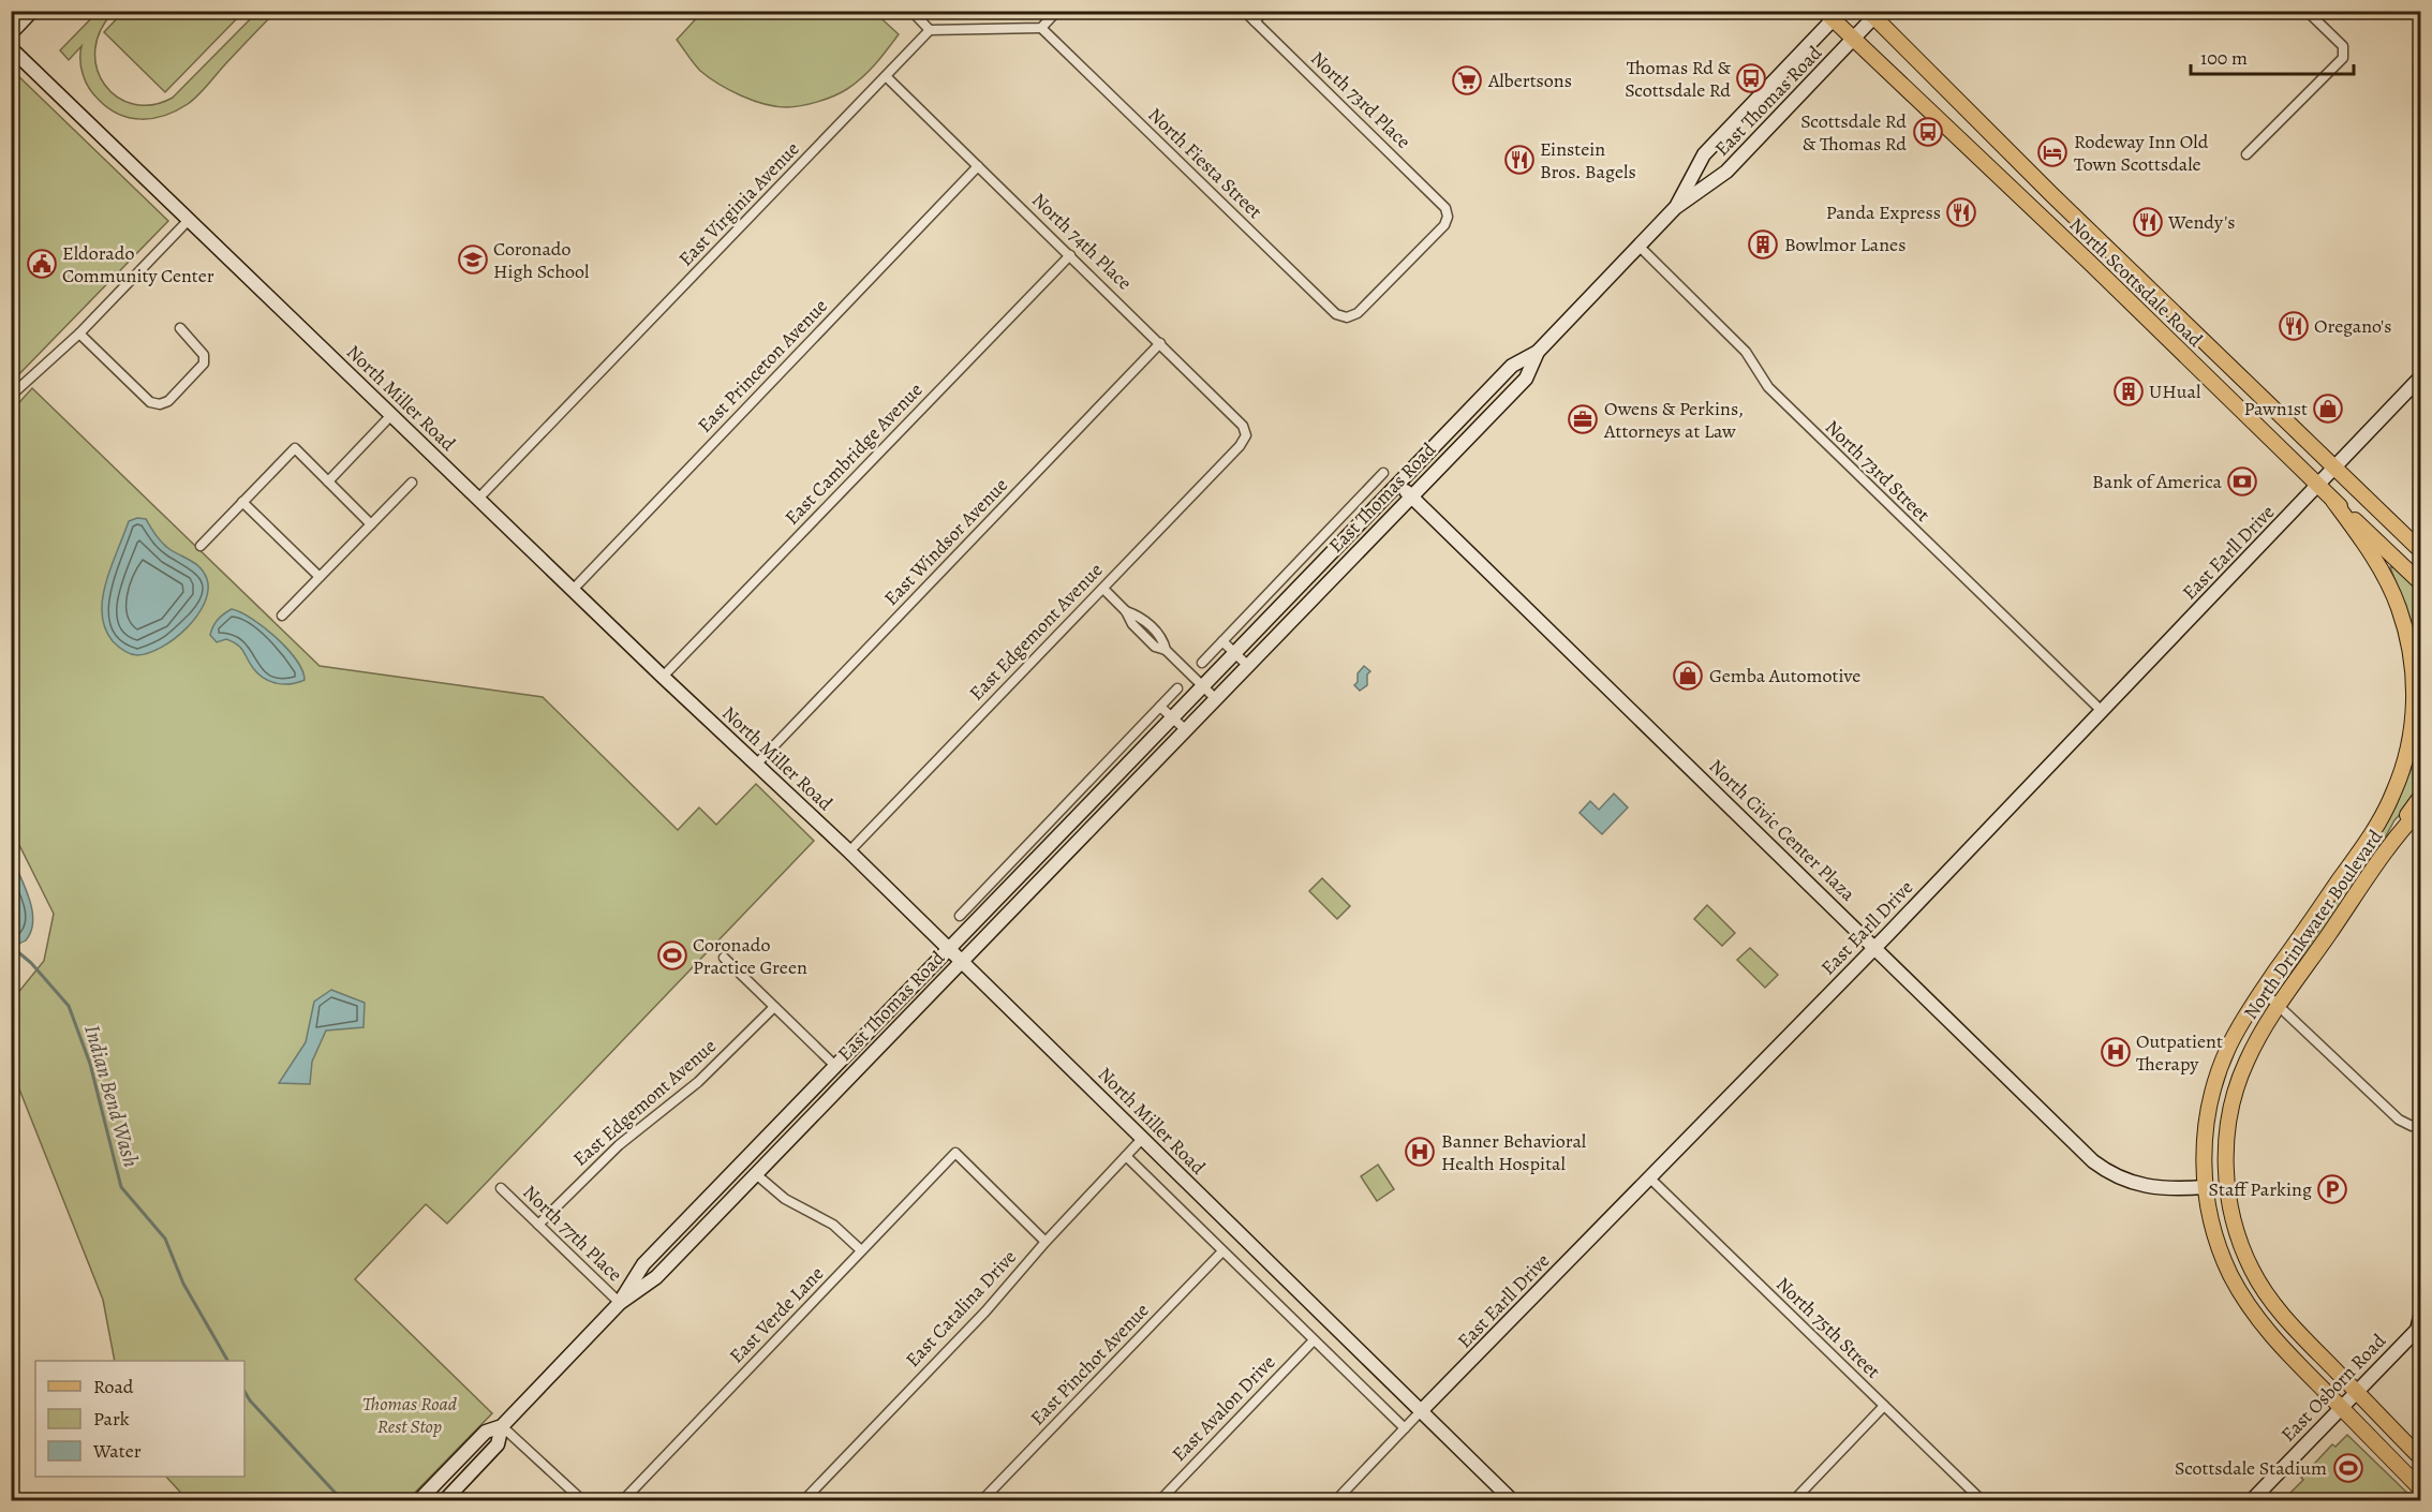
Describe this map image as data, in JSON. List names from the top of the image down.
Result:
{
  "streets": {
    "main road": ["North Scottsdale Road", "North Drinkwater Boulevard"],
    "street": [
      "North 73rd Place",
      "East Thomas Road",
      "North Fiesta Street",
      "East Virginia Avenue",
      "North 74th Place",
      "East Princeton Avenue",
      "North Miller Road",
      "East Cambridge Avenue",
      "North 73rd Street",
      "East Windsor Avenue",
      "East Earll Drive",
      "East Edgemont Avenue",
      "North Civic Center Plaza",
      "North 77th Place",
      "East Catalina Drive",
      "East Verde Lane",
      "North 75th Street",
      "East Pinchot Avenue",
      "East Osborn Road",
      "East Avalon Drive"
    ]
  },
  "crossings": [
    ["North 73rd Place", "North Fiesta Street"],
    ["East Thomas Road", "North Scottsdale Road"],
    ["East Thomas Road", "North Miller Road"],
    ["East Thomas Road", "North 73rd Street"],
    ["East Thomas Road", "North Civic Center Plaza"],
    ["East Thomas Road", "North 77th Place"],
    ["East Virginia Avenue", "North 74th Place"],
    ["East Virginia Avenue", "North Miller Road"],
    ["North 74th Place", "East Princeton Avenue"],
    ["North 74th Place", "East Cambridge Avenue"],
    ["North 74th Place", "East Windsor Avenue"],
    ["North 74th Place", "East Edgemont Avenue"],
    ["North Scottsdale Road", "East Earll Drive"],
    ["North Scottsdale Road", "North Drinkwater Boulevard"],
    ["East Princeton Avenue", "North Miller Road"],
    ["North Miller Road", "East Cambridge Avenue"],
    ["North Miller Road", "East Windsor Avenue"],
    ["North Miller Road", "East Earll Drive"],
    ["North Miller Road", "East Edgemont Avenue"],
    ["North Miller Road", "East Catalina Drive"],
    ["North 73rd Street", "East Earll Drive"],
    ["East Earll Drive", "North Civic Center Plaza"],
    ["East Earll Drive", "North 75th Street"],
    ["East Edgemont Avenue", "North 77th Place"],
    ["North Civic Center Plaza", "North Drinkwater Boulevard"],
    ["North Drinkwater Boulevard", "East Osborn Road"],
    ["East Catalina Drive", "East Verde Lane"]
  ],
  "water": ["Indian Bend Wash"],
  "parks": ["Thomas Road Rest Stop"],
  "places": {
    "bus stop": ["Thomas Rd & Scottsdale Rd", "Scottsdale Rd & Thomas Rd"],
    "supermarket": ["Albertsons"],
    "hotel": ["Rodeway Inn Old Town Scottsdale"],
    "restaurant": [
      "Einstein Bros. Bagels",
      "Panda Express",
      "Wendy's",
      "Oregano's"
    ],
    "building": ["Bowlmor Lanes", "UHual"],
    "school or university": ["Coronado High School"],
    "public building": ["Eldorado Community Center"],
    "shop": ["Pawn1st", "Gemba Automotive"],
    "office": ["Owens & Perkins, Attorneys at Law"],
    "bank": ["Bank of America"],
    "sports": ["Coronado Practice Green", "Scottsdale Stadium"],
    "hospital": ["Outpatient Therapy", "Banner Behavioral Health Hospital"],
    "parking": ["Staff Parking"]
  },
  "legend": ["Road", "Park", "Water"],
  "scale_bar": "100 m"
}
